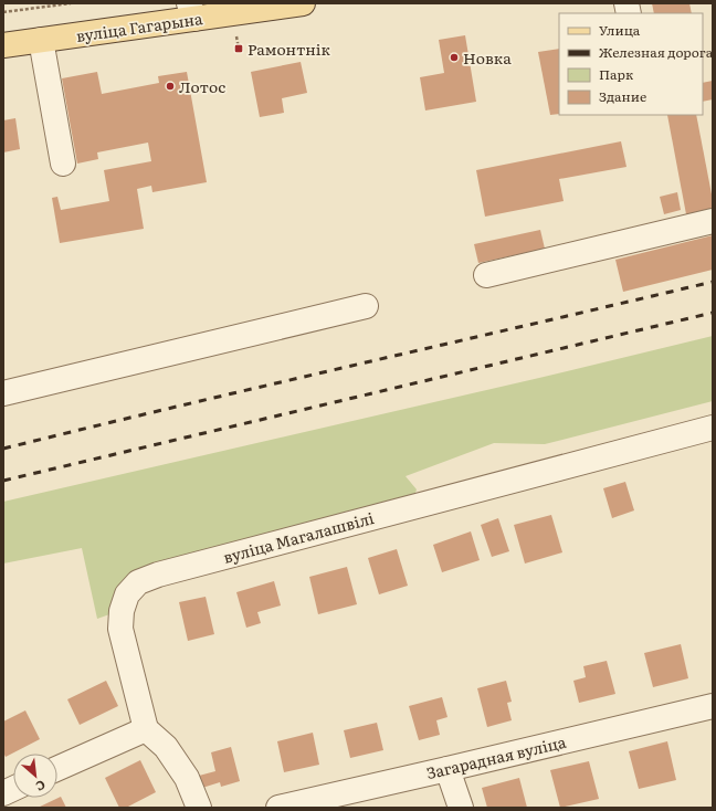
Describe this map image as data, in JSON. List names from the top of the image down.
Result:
{
  "streets": {
    "main road": ["вуліца Гагарына"],
    "street": ["вуліца Магалашвілі", "Загарадная вуліца"]
  },
  "places": {
    "transit": ["Рамонтнік"],
    "other": ["Новка", "Лотос"]
  },
  "legend": [
    "Улица",
    "Железная дорога",
    "Парк",
    "Здание"
  ],
  "north": "bottom right"
}
